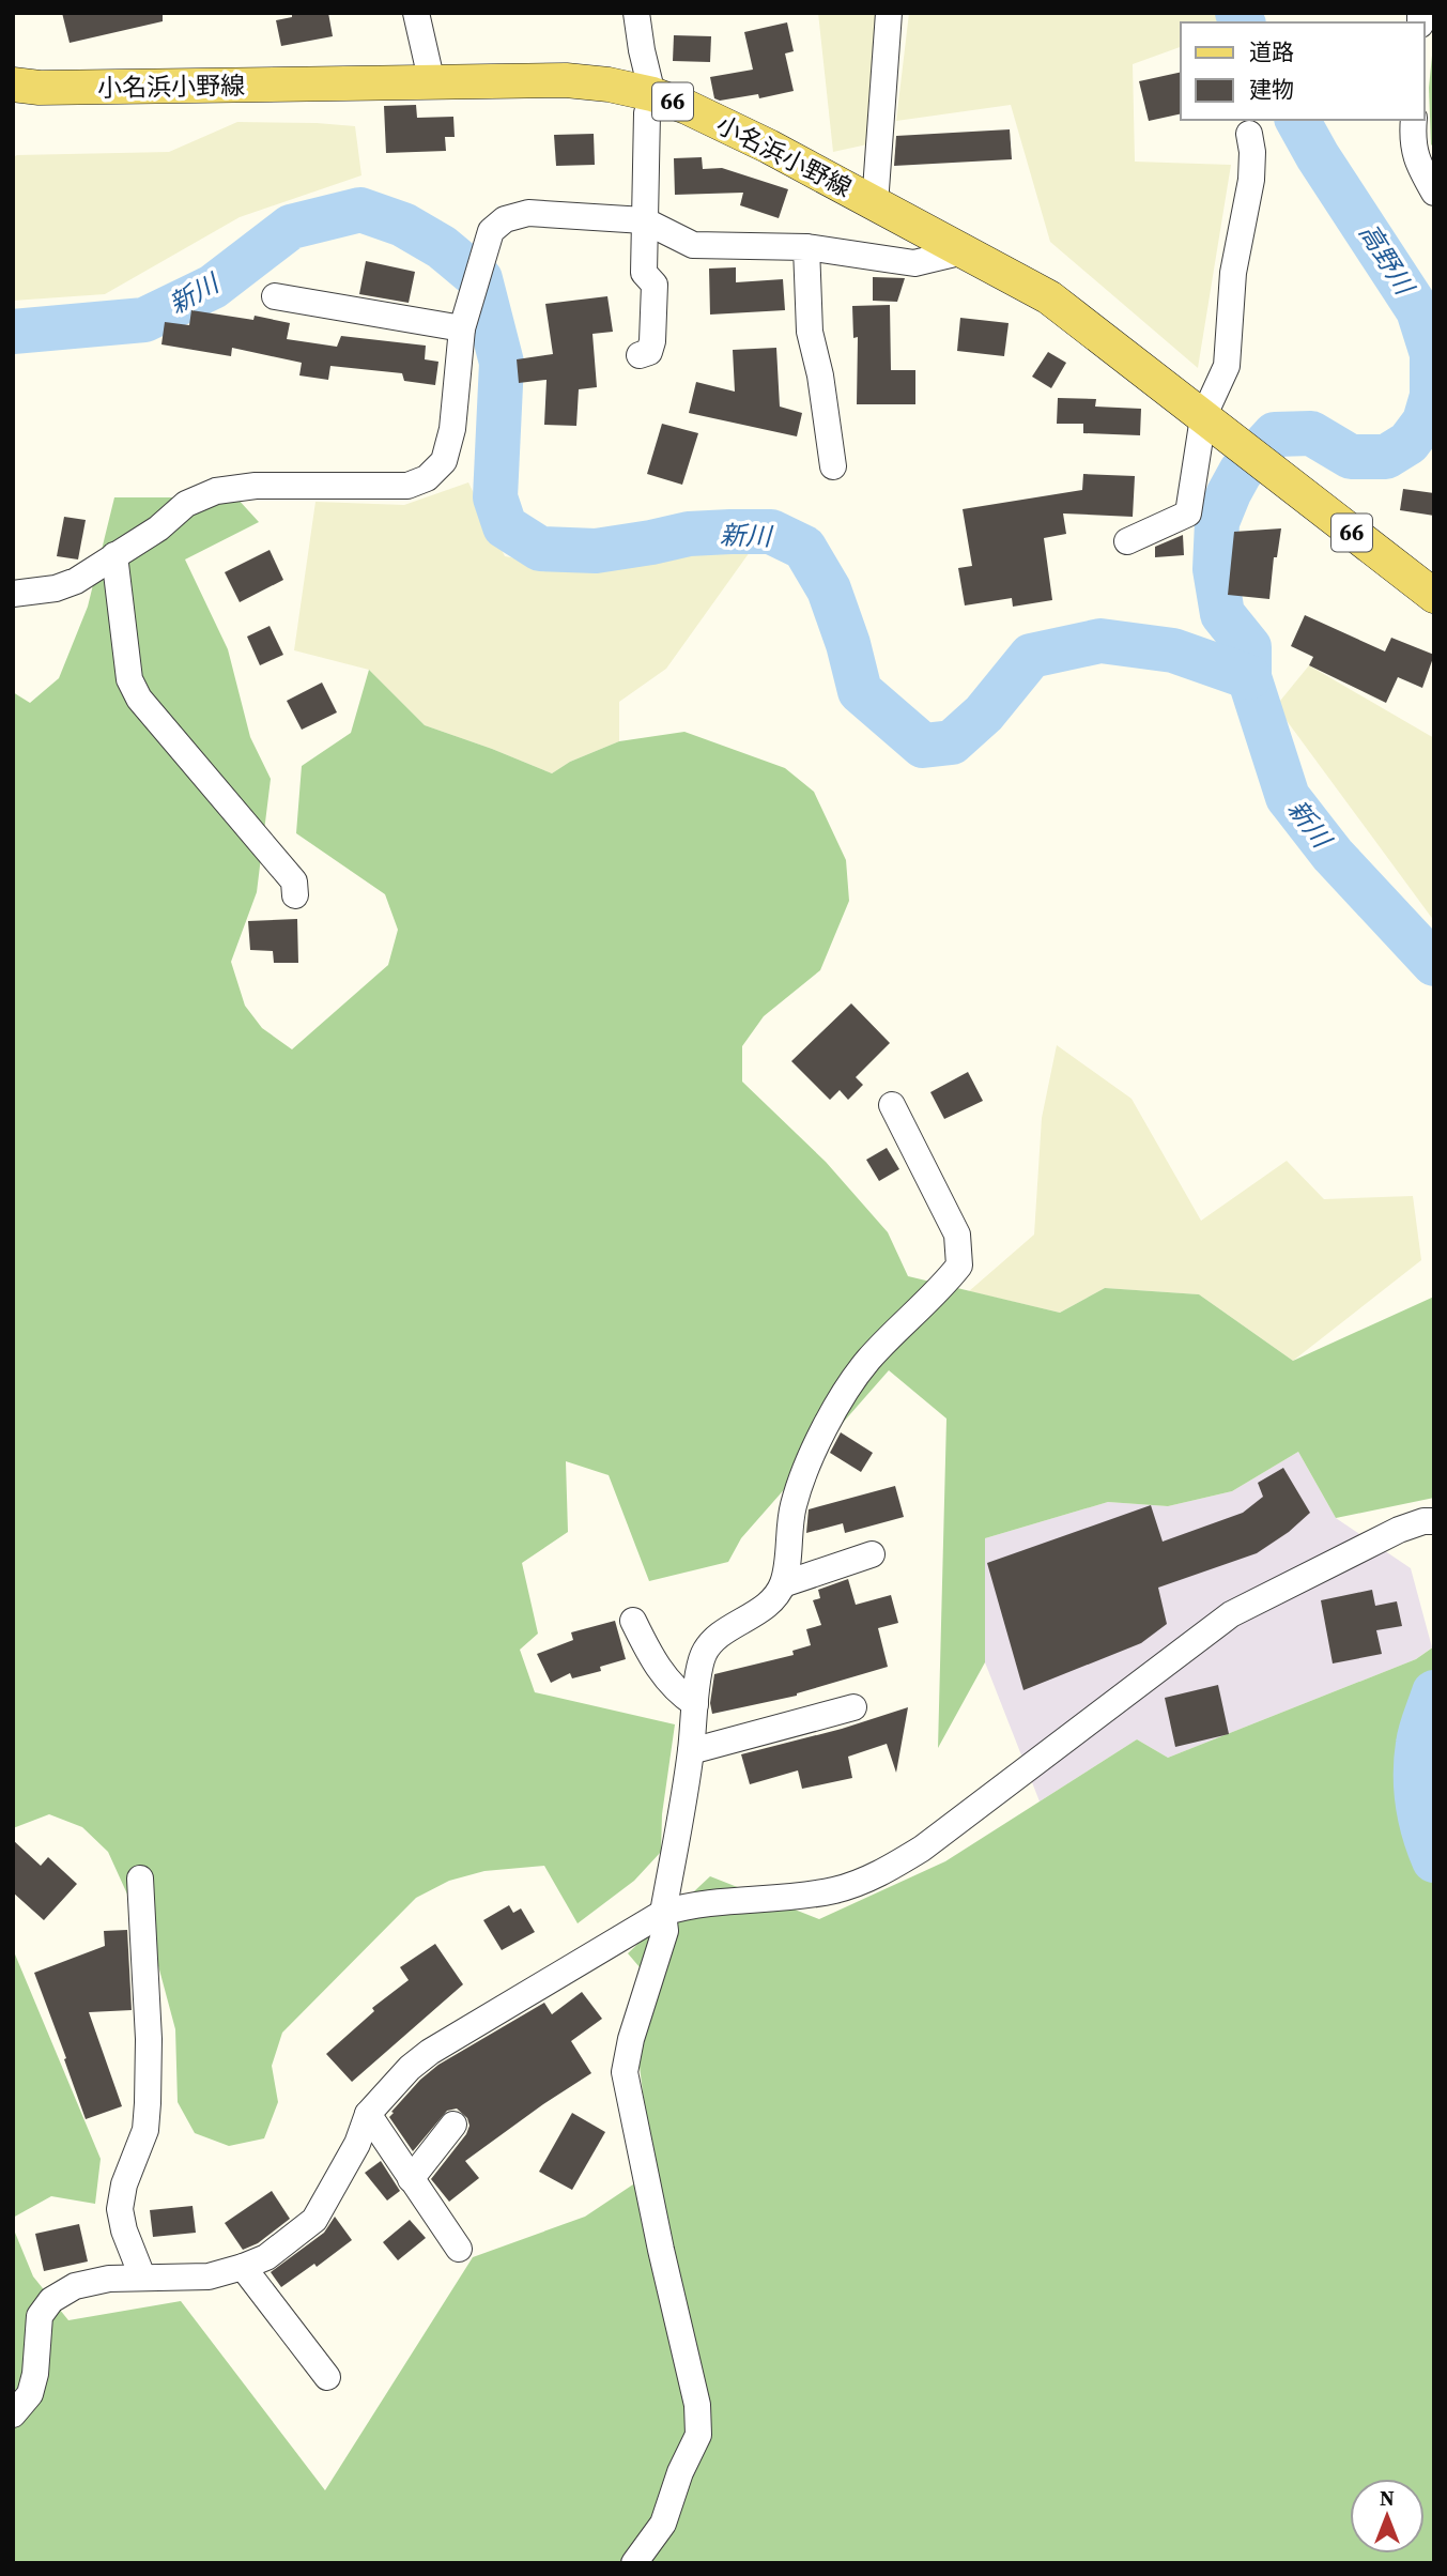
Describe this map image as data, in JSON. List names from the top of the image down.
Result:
{
  "streets": {
    "main road": ["小名浜小野線", "66"]
  },
  "water": ["高野川", "新川"],
  "legend": ["道路", "建物"],
  "north": "top"
}
